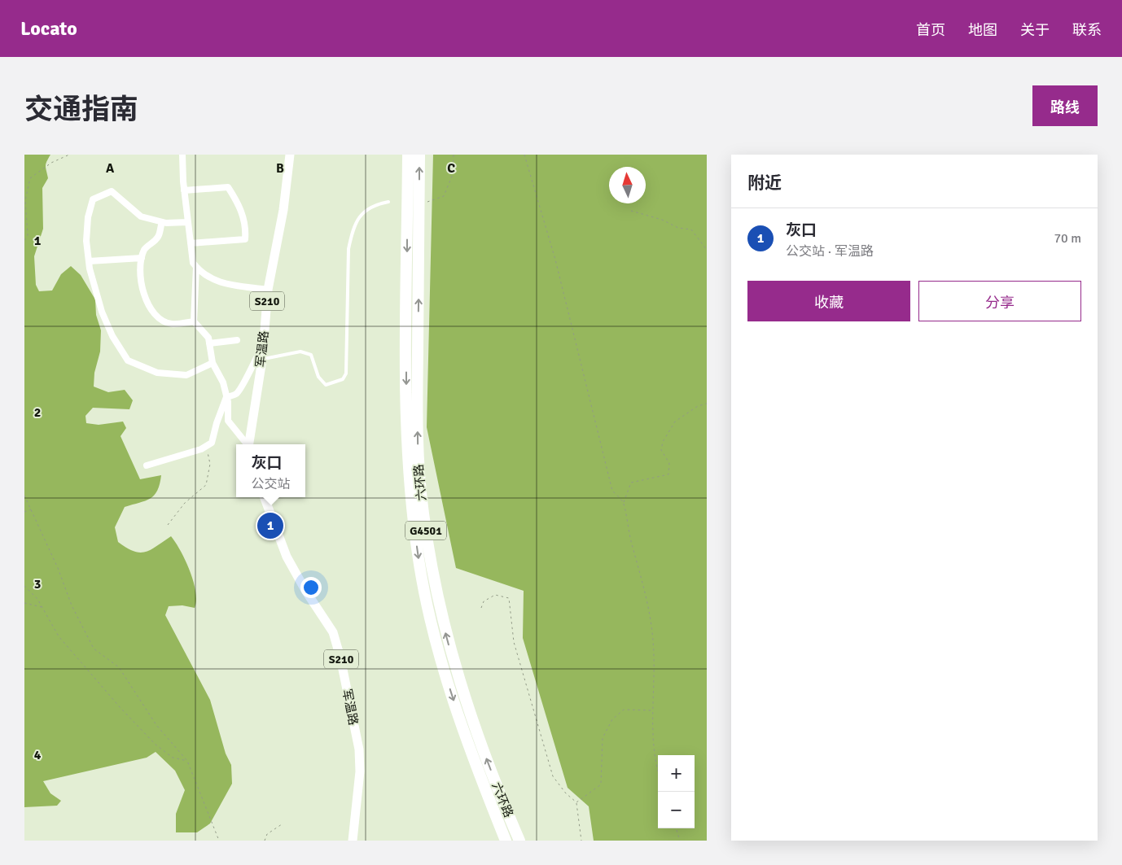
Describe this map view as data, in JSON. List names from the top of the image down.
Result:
{
  "streets": {
    "highway": ["六环路", "G4501"],
    "main road": ["S210", "军温路"]
  },
  "crossings": [
    ["六环路", "G4501"]
  ],
  "north": "top",
  "page": {
    "header": "Locato",
    "nav": [
      "首页",
      "地图",
      "关于",
      "联系"
    ],
    "title": "交通指南",
    "buttons": [
      "路线",
      ["收藏", "分享"]
    ],
    "heading": "附近",
    "list": [
      {
        "mark": "1",
        "name": "灰口",
        "note": "公交站 · 军温路",
        "value": "70 m"
      }
    ],
    "popup": ["灰口", "公交站"],
    "pins": "1",
    "map_buttons": ["+", "−"]
  },
  "grid": {
    "columns": ["A", "B", "C"],
    "rows": [
      "1",
      "2",
      "3",
      "4"
    ]
  }
}
